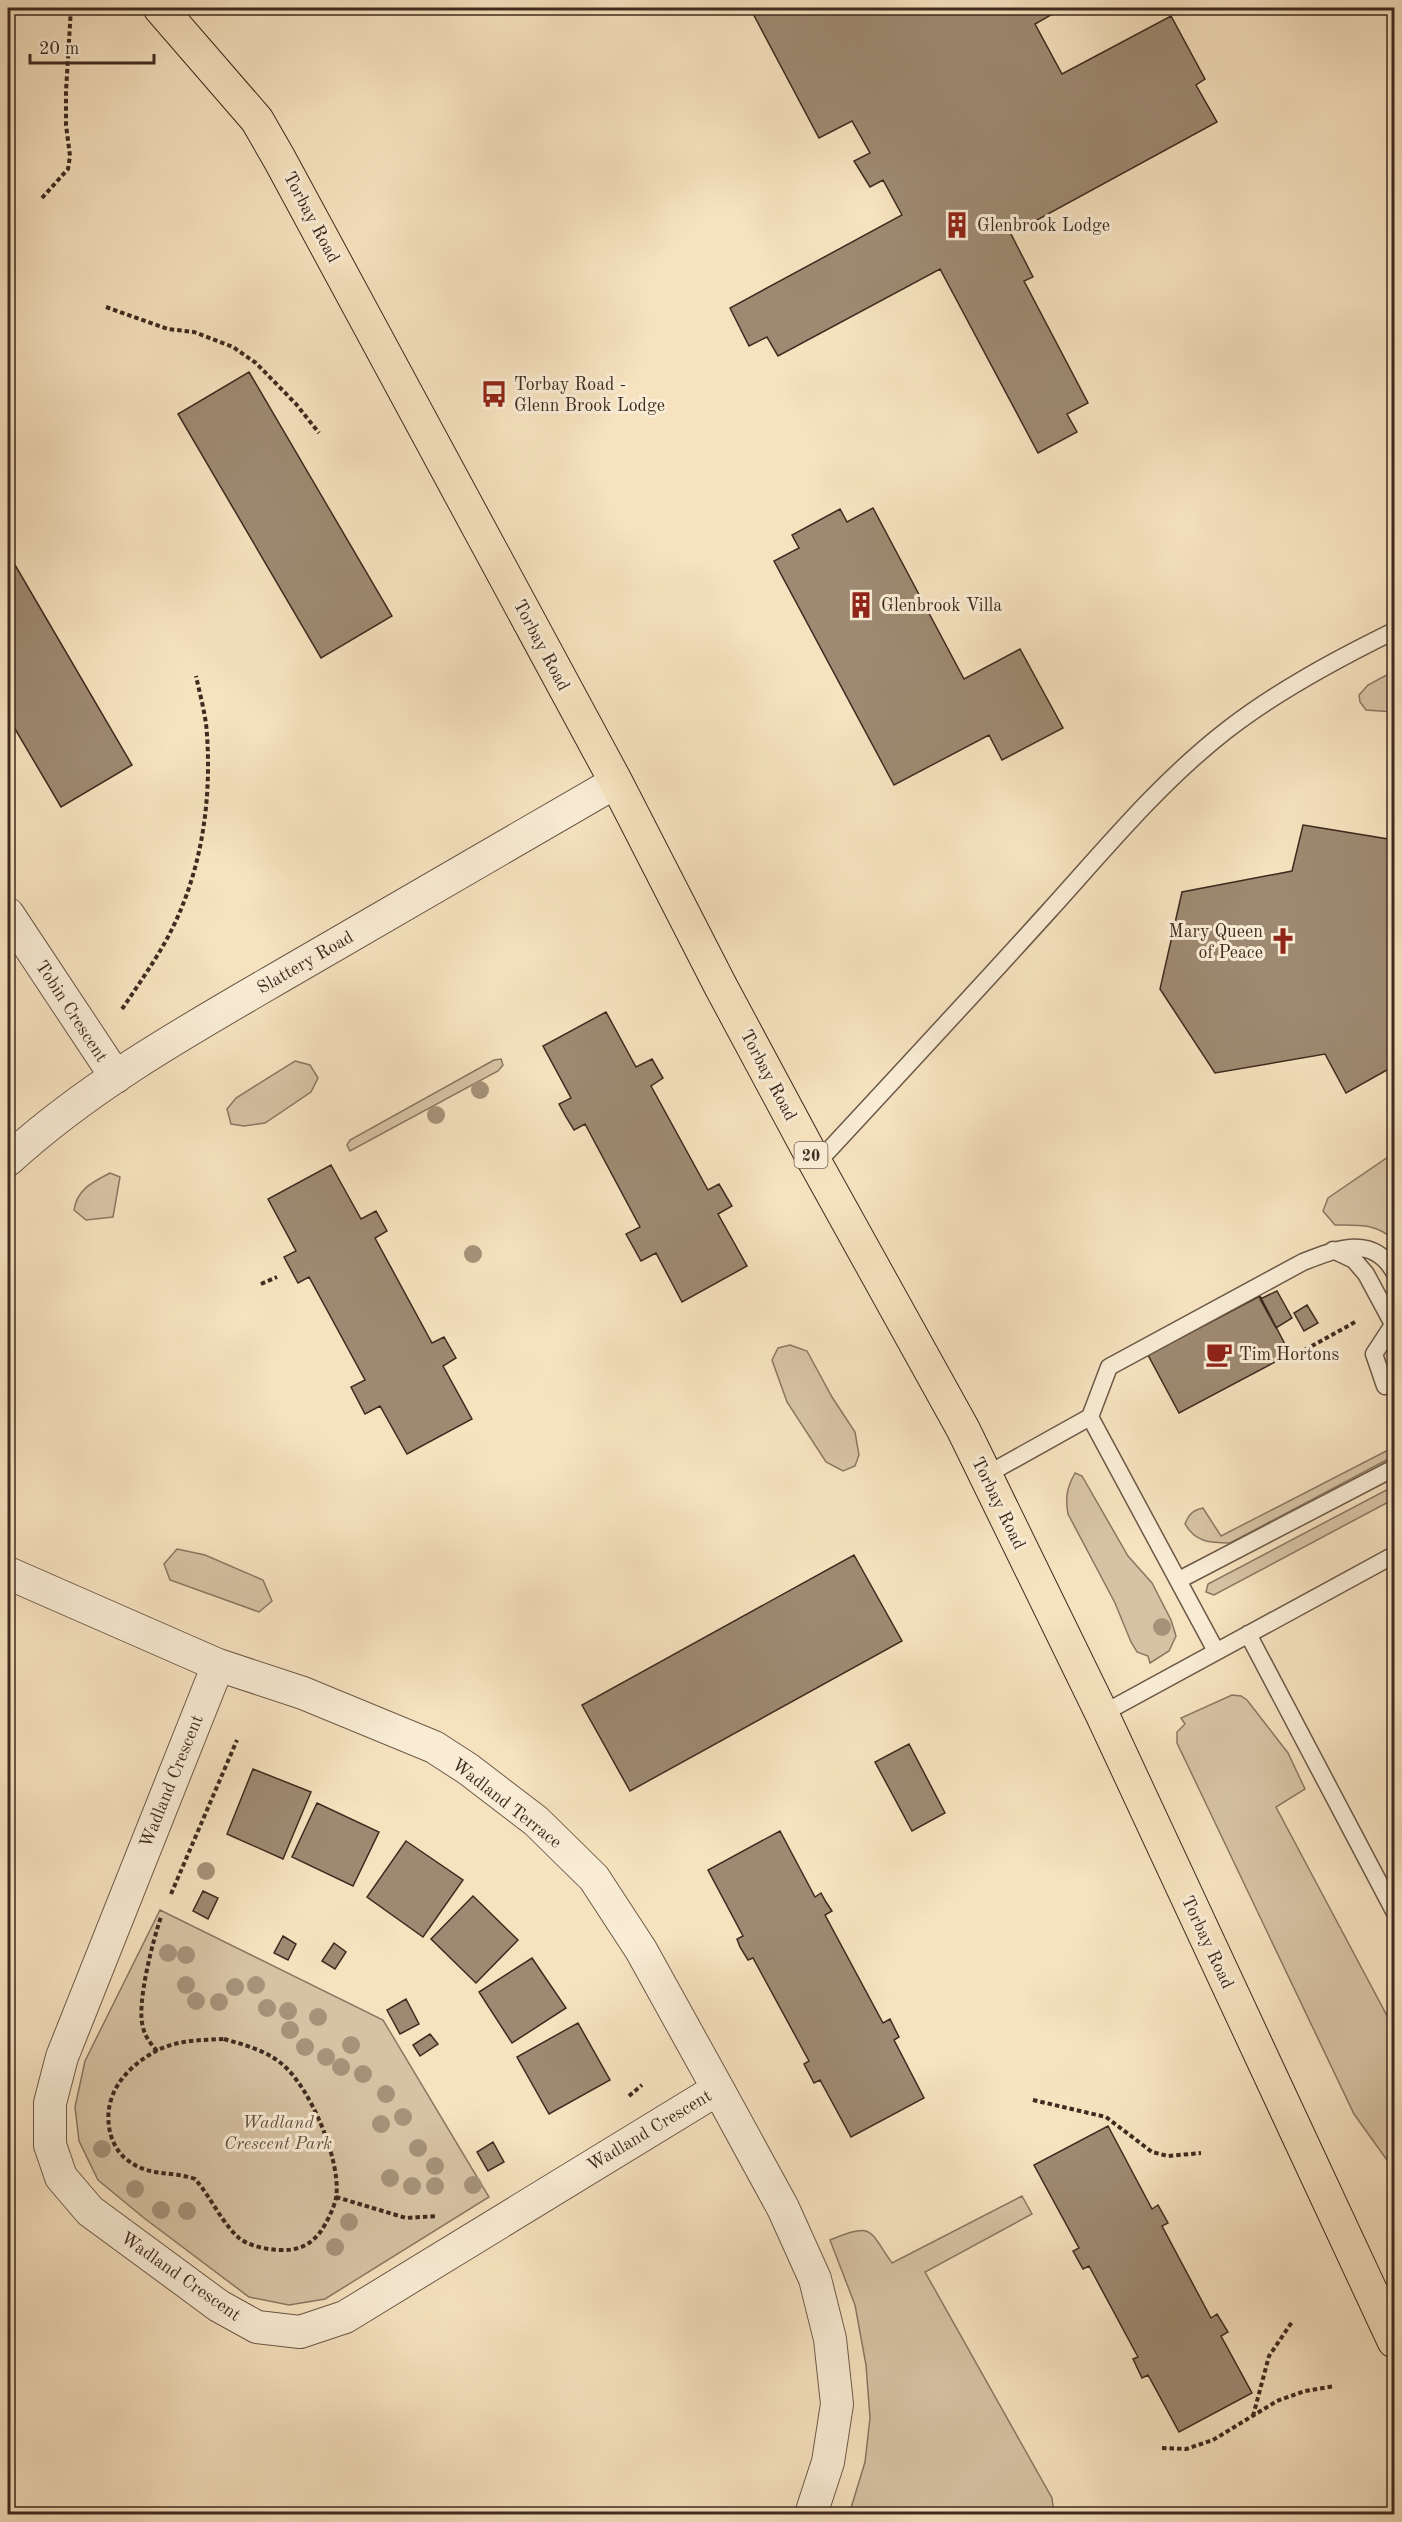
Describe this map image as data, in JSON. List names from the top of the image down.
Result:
{
  "streets": {
    "main road": ["Torbay Road", "20"],
    "street": [
      "Slattery Road",
      "Tobin Crescent",
      "Wadland Crescent",
      "Wadland Terrace"
    ]
  },
  "crossings": [
    ["Torbay Road", "Slattery Road"],
    ["Slattery Road", "Tobin Crescent"],
    ["Wadland Crescent", "Wadland Terrace"]
  ],
  "parks": ["Wadland Crescent Park"],
  "places": {
    "building": ["Glenbrook Lodge", "Glenbrook Villa"],
    "bus stop": ["Torbay Road - Glenn Brook Lodge"],
    "church": ["Mary Queen of Peace"],
    "cafe": ["Tim Hortons"]
  },
  "scale_bar": "20 m"
}
